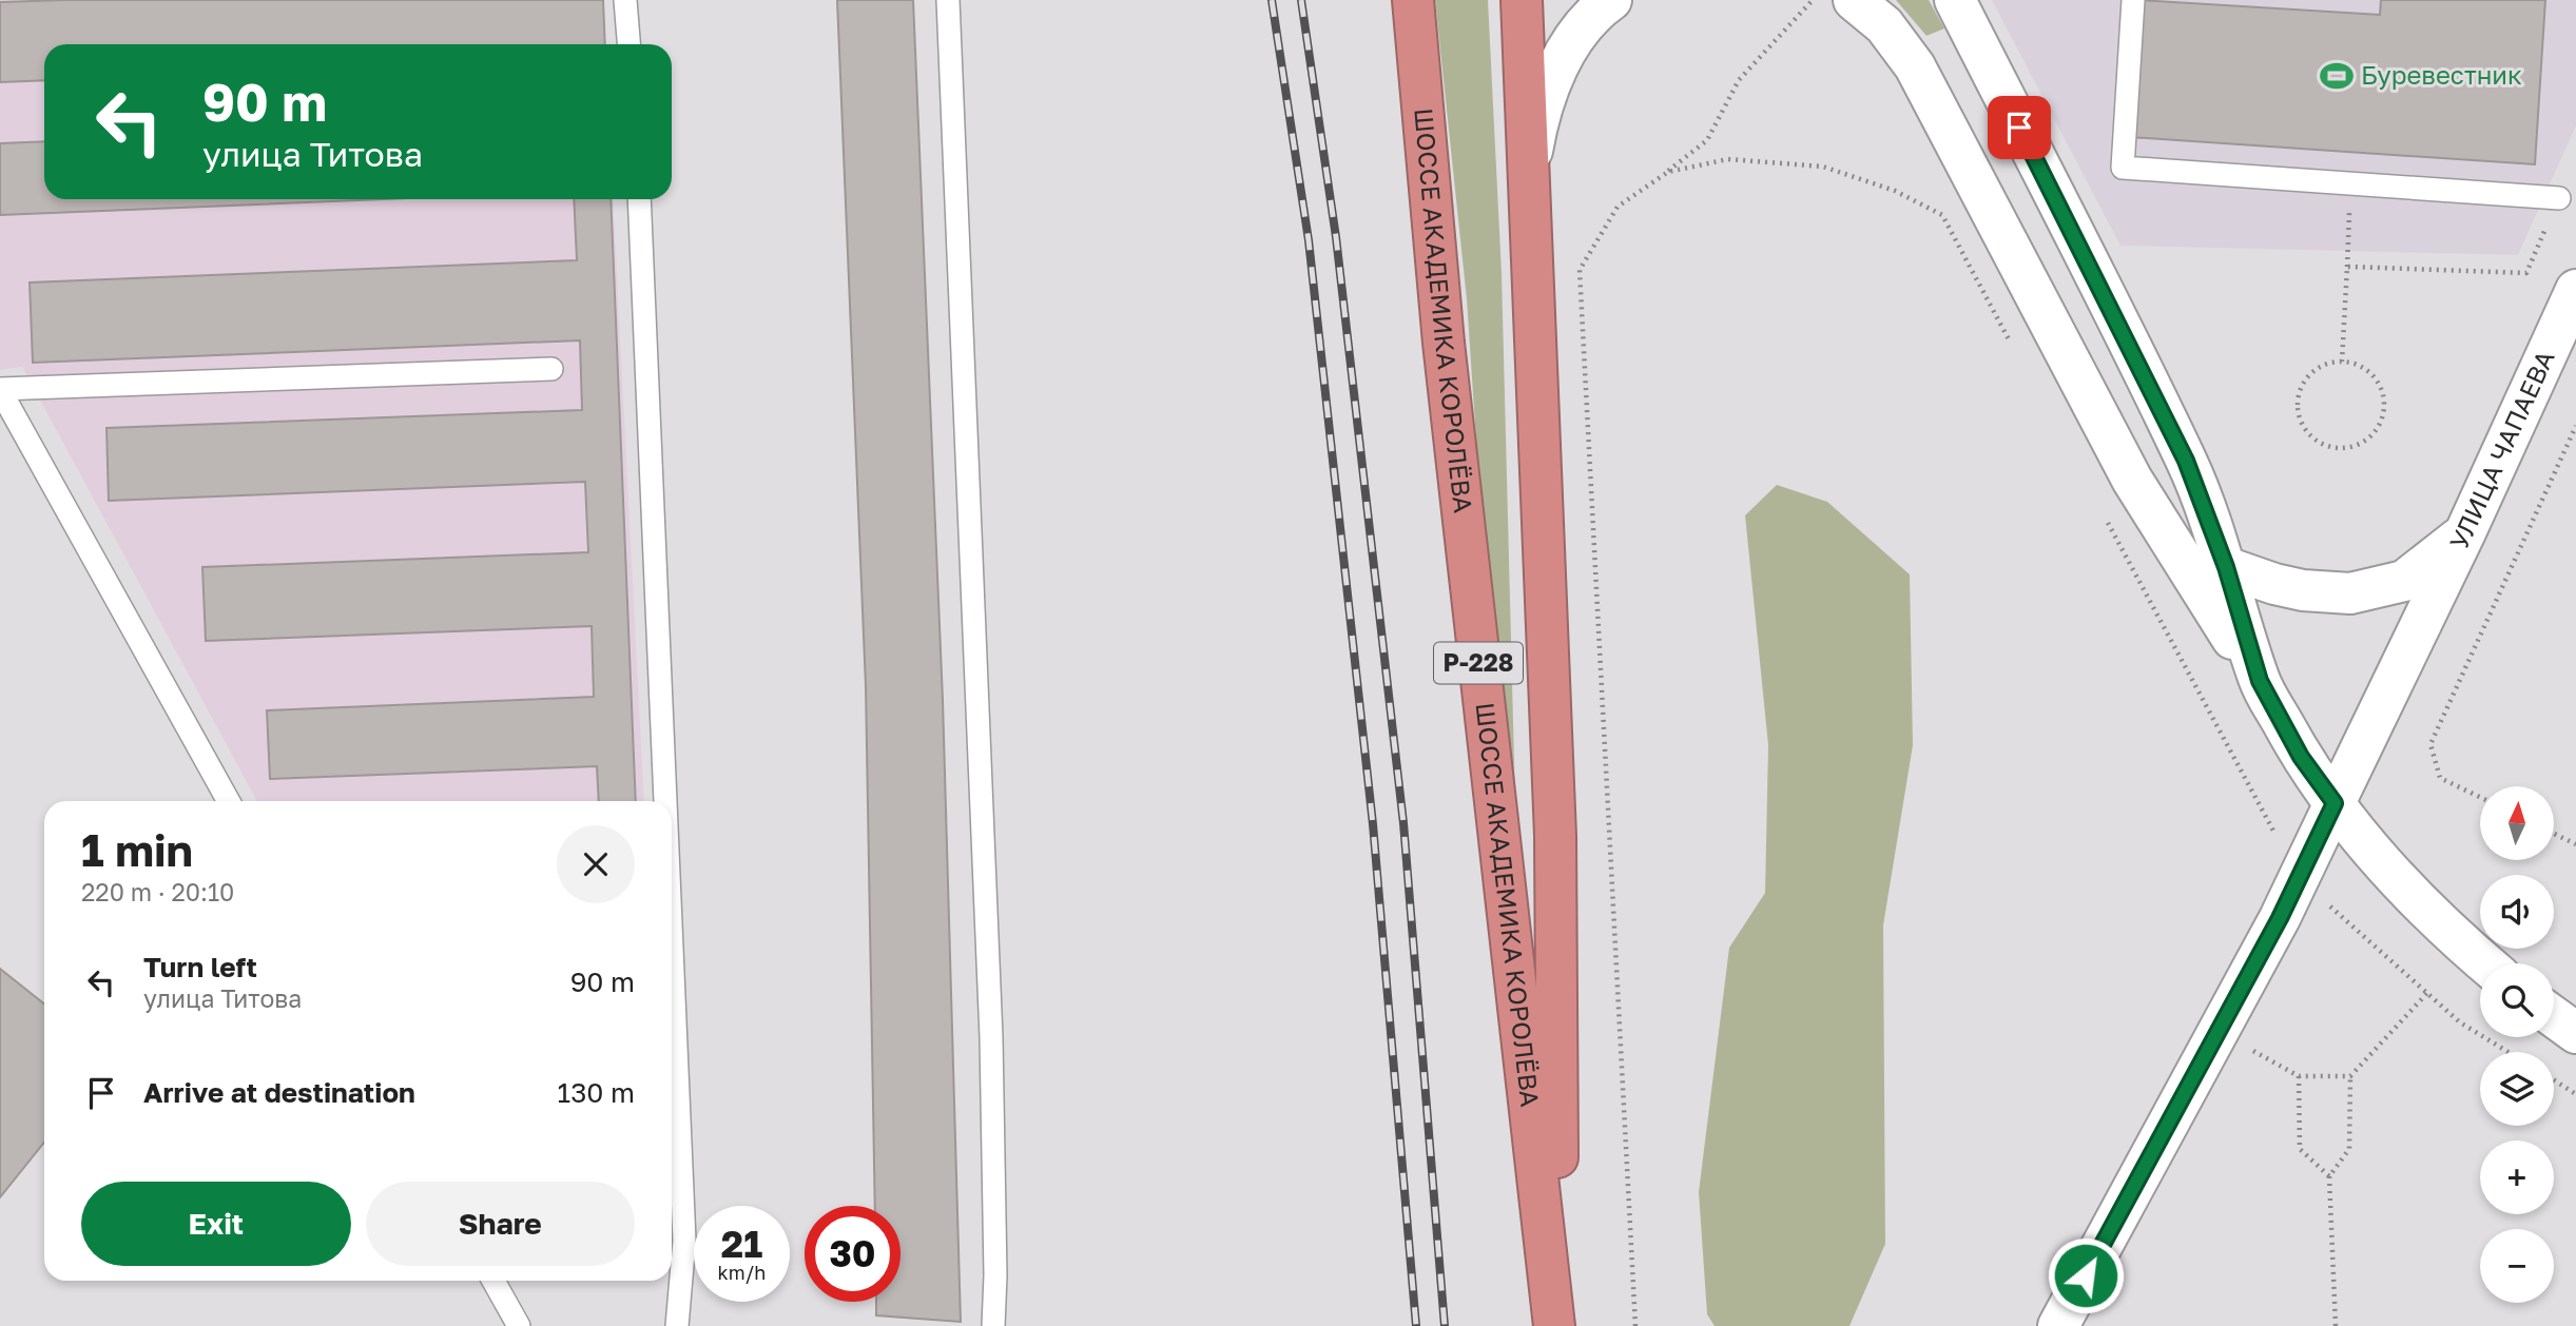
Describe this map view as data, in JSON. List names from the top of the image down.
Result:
{
  "streets": {
    "highway": ["ШОССЕ АКАДЕМИКА КОРОЛЁВА", "Р-228"],
    "main road": ["УЛИЦА ЧАПАЕВА"]
  },
  "places": {
    "sports": ["Буревестник"]
  },
  "north": "top",
  "page": {
    "turn": ["90 m", "улица Титова"],
    "map_buttons": ["+", "−"],
    "heading": ["1 min", "220 m · 20:10"],
    "list": [
      {
        "name": "Turn left",
        "note": "улица Титова",
        "value": "90 m"
      },
      {
        "name": "Arrive at destination",
        "value": "130 m"
      }
    ],
    "buttons": ["Exit", "Share"],
    "speed": "21 km/h",
    "limit": "30"
  }
}
